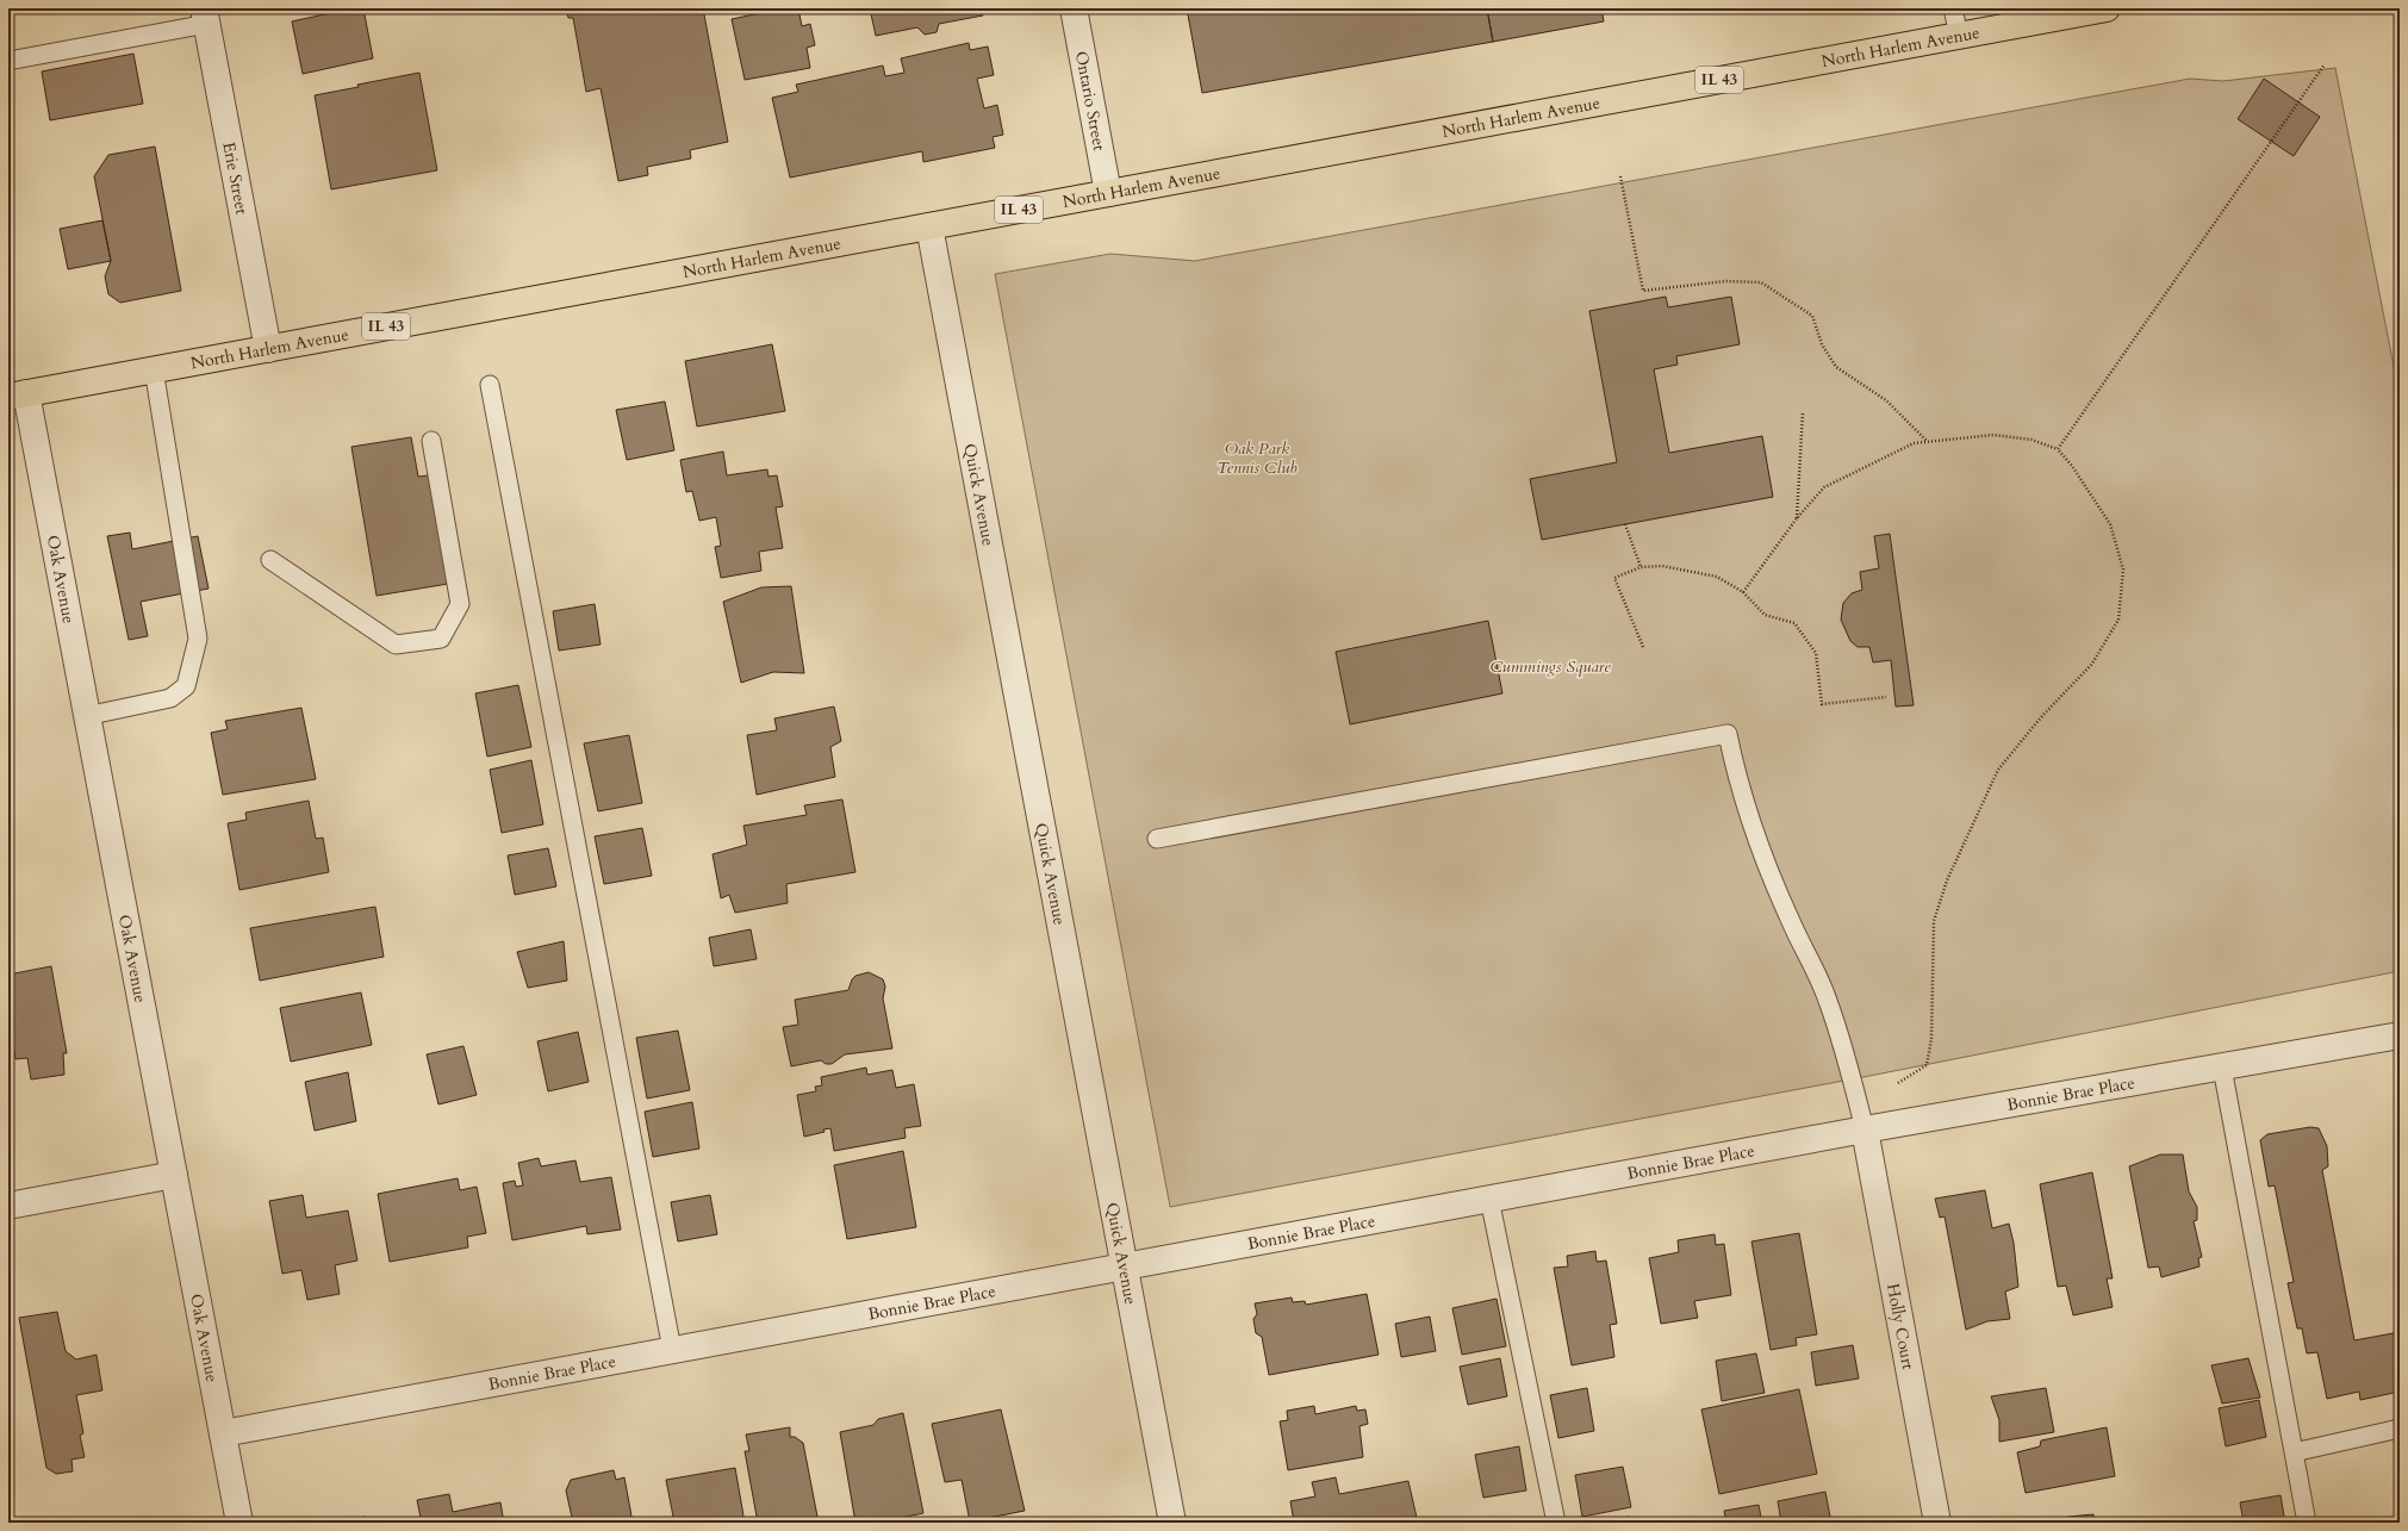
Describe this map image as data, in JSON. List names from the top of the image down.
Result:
{
  "streets": {
    "main road": ["North Harlem Avenue", "IL 43"],
    "street": [
      "Ontario Street",
      "Erie Street",
      "Quick Avenue",
      "Oak Avenue",
      "Bonnie Brae Place",
      "Holly Court"
    ]
  },
  "crossings": [
    ["North Harlem Avenue", "Ontario Street"],
    ["North Harlem Avenue", "Erie Street"],
    ["North Harlem Avenue", "Quick Avenue"],
    ["North Harlem Avenue", "Oak Avenue"],
    ["Quick Avenue", "Bonnie Brae Place"],
    ["Oak Avenue", "Bonnie Brae Place"],
    ["Bonnie Brae Place", "Holly Court"]
  ],
  "parks": ["Oak Park Tennis Club", "Cummings Square"]
}
